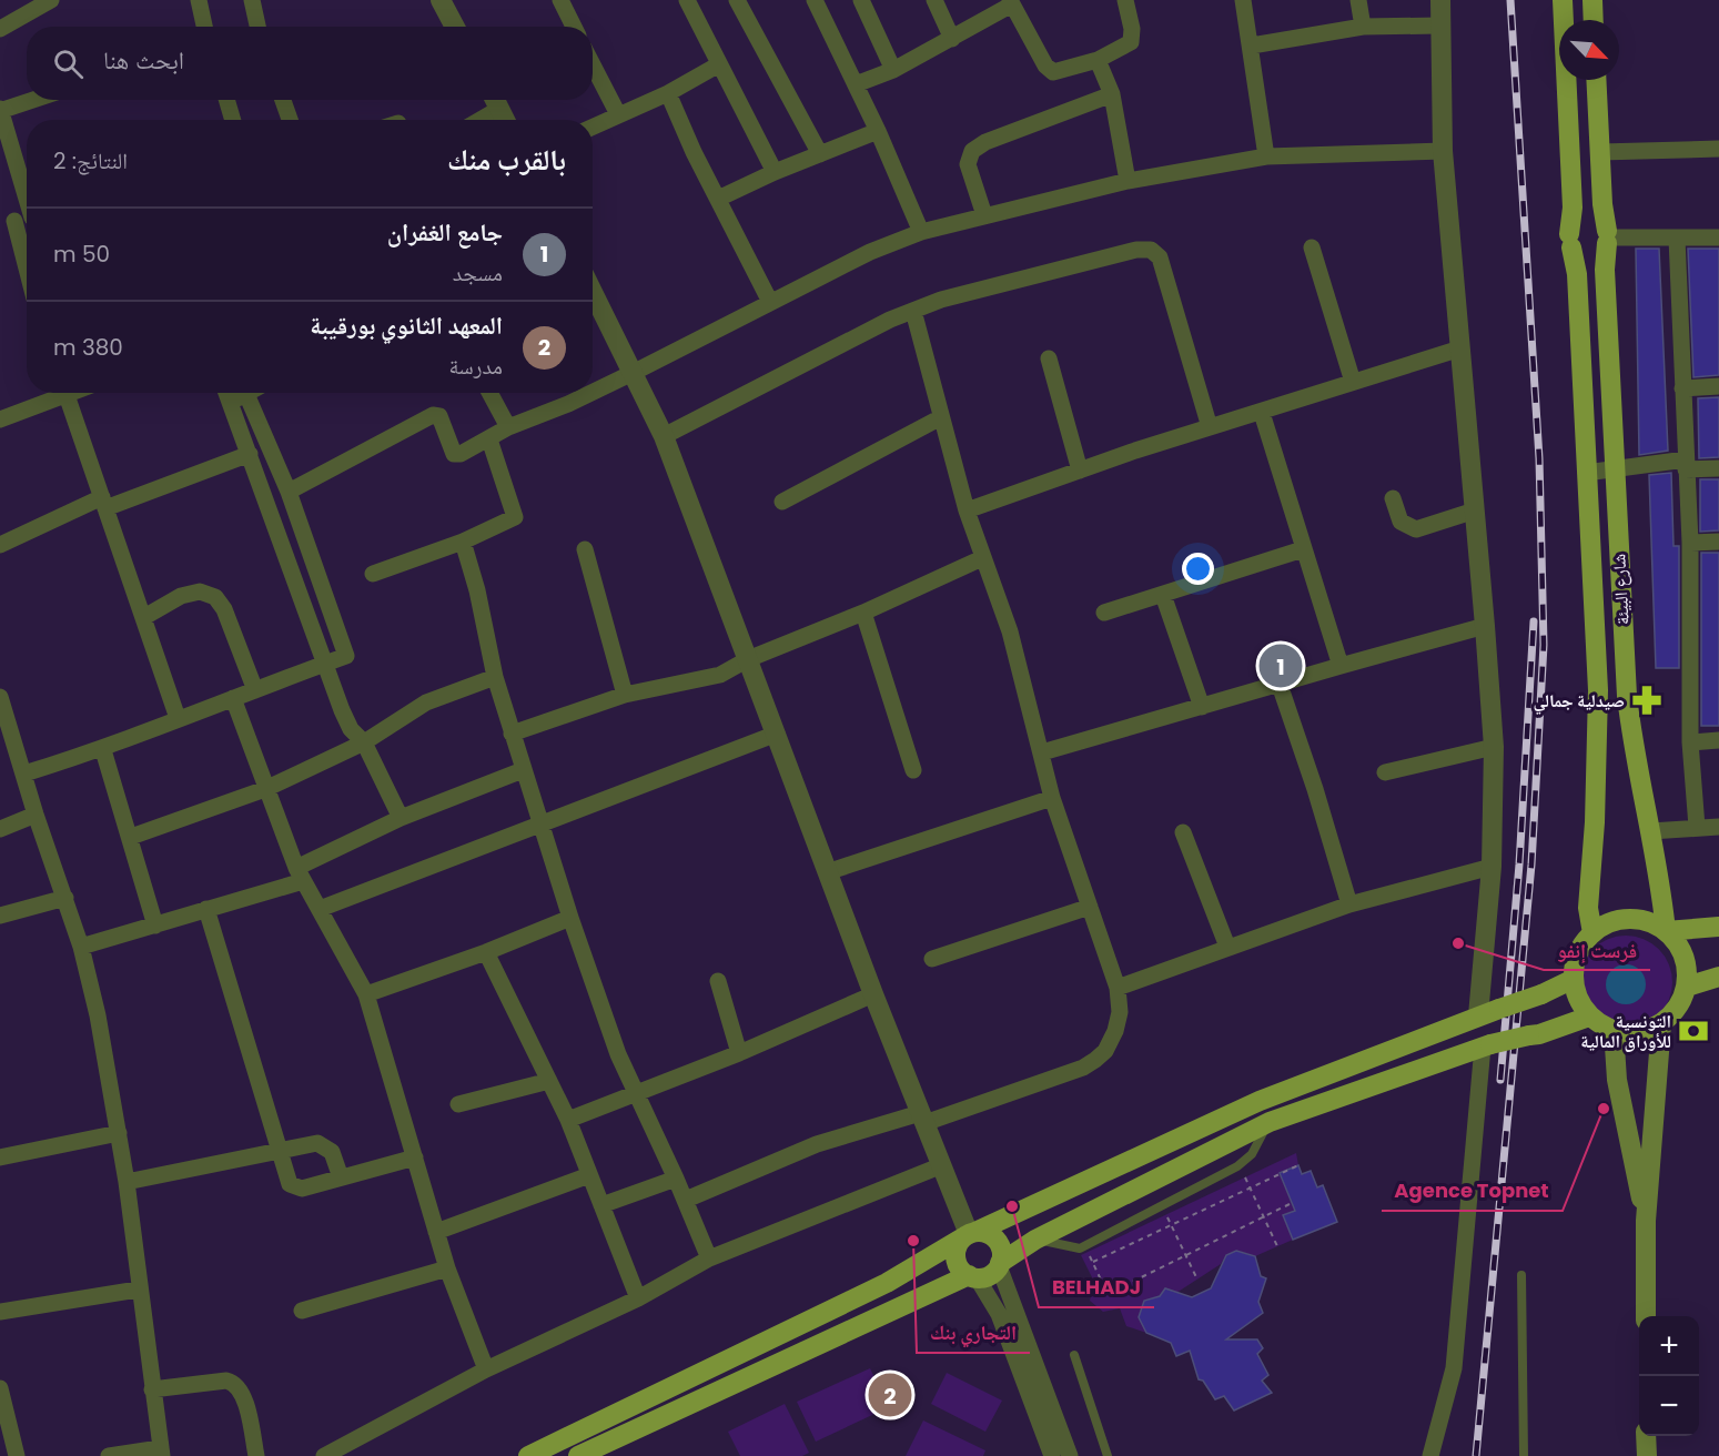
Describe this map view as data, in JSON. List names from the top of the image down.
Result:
{
  "streets": {
    "main road": ["شارع البيئة"]
  },
  "places": {
    "pharmacy": ["صيدلية جمالي"],
    "other": [
      "فرست إنفو",
      "Agence Topnet",
      "BELHADJ",
      "التجاري بنك"
    ],
    "bank": ["التونسية للأوراق المالية"]
  },
  "north": "bottom right",
  "page": {
    "search": "ابحث هنا",
    "heading": ["بالقرب منك", "النتائج: 2"],
    "list": [
      {
        "mark": "1",
        "name": "جامع الغفران",
        "note": "مسجد",
        "value": "50 m"
      },
      {
        "mark": "2",
        "name": "المعهد الثانوي بورقيبة",
        "note": "مدرسة",
        "value": "380 m"
      }
    ],
    "pins": ["1", "2"],
    "map_buttons": ["+", "−"]
  }
}
